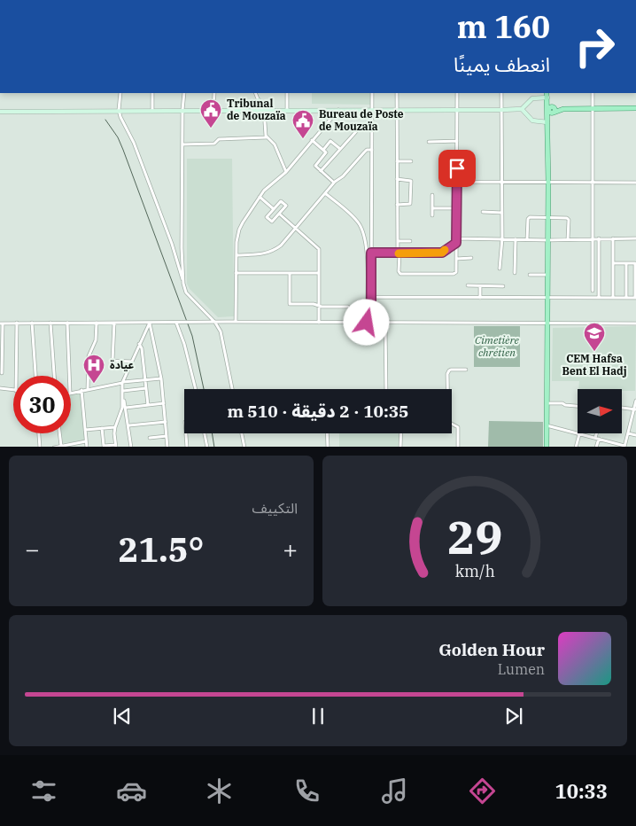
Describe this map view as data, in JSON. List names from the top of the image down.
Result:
{
  "parks": ["Cimetière chrétien"],
  "places": {
    "public building": ["Tribunal de Mouzaïa", "Bureau de Poste de Mouzaïa"],
    "school or university": ["CEM Hafsa Bent El Hadj"],
    "hospital": ["عيادة"]
  },
  "north": "right",
  "page": {
    "turn": ["160 m", "انعطف يمينًا"],
    "limit": "30",
    "trip": "10:35 · 2 دقيقة · 510 m",
    "tile": "التكييف",
    "heat": ["−", "21.5°", "+"],
    "song": ["Golden Hour", "Lumen"],
    "tabs": "10:33",
    "gauge": ["29", "km/h"]
  }
}
